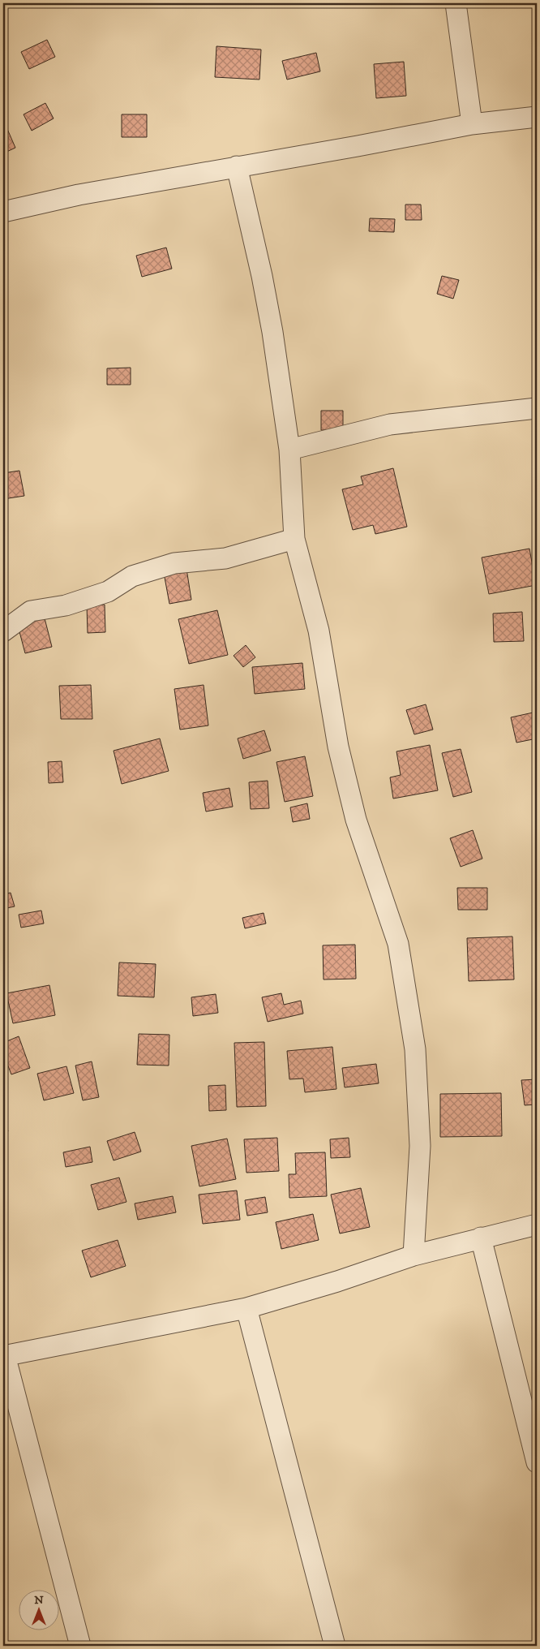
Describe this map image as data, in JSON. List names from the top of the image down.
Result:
{
  "north": "top"
}
